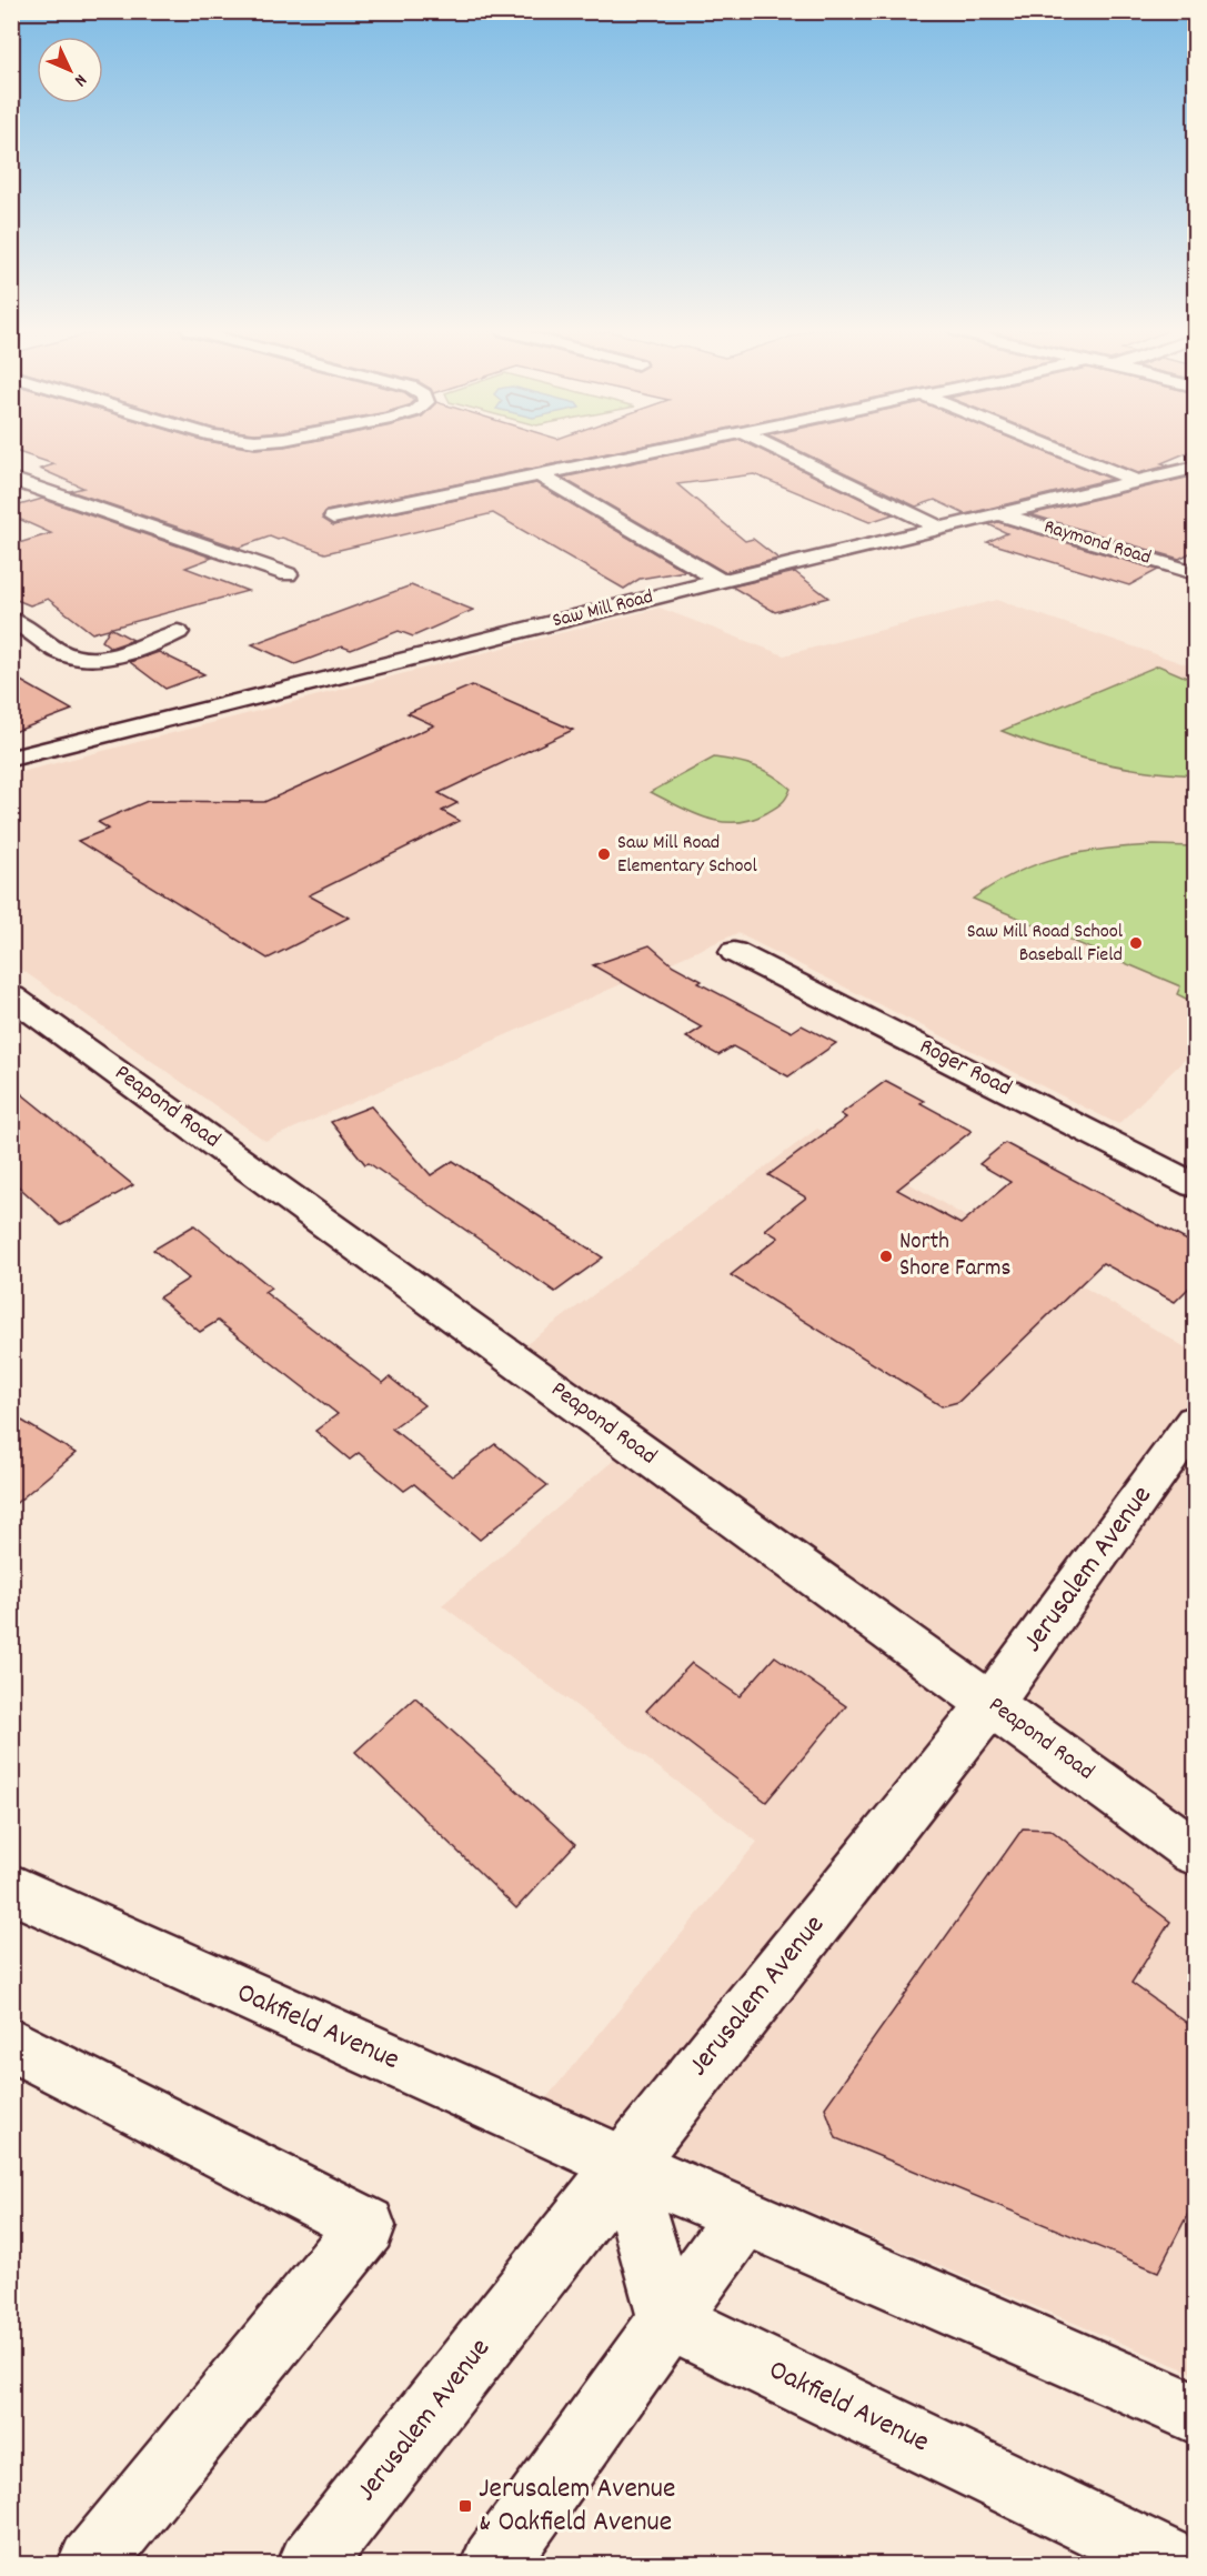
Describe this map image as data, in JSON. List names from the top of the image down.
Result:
{
  "streets": {
    "street": [
      "Raymond Road",
      "Saw Mill Road",
      "Roger Road",
      "Peapond Road",
      "Jerusalem Avenue",
      "Oakfield Avenue"
    ]
  },
  "crossings": [
    ["Raymond Road", "Saw Mill Road"],
    ["Peapond Road", "Jerusalem Avenue"],
    ["Jerusalem Avenue", "Oakfield Avenue"]
  ],
  "places": {
    "other": ["Saw Mill Road Elementary School", "Saw Mill Road School Baseball Field", "North Shore Farms"],
    "transit": ["Jerusalem Avenue & Oakfield Avenue"]
  },
  "north": "bottom right"
}
